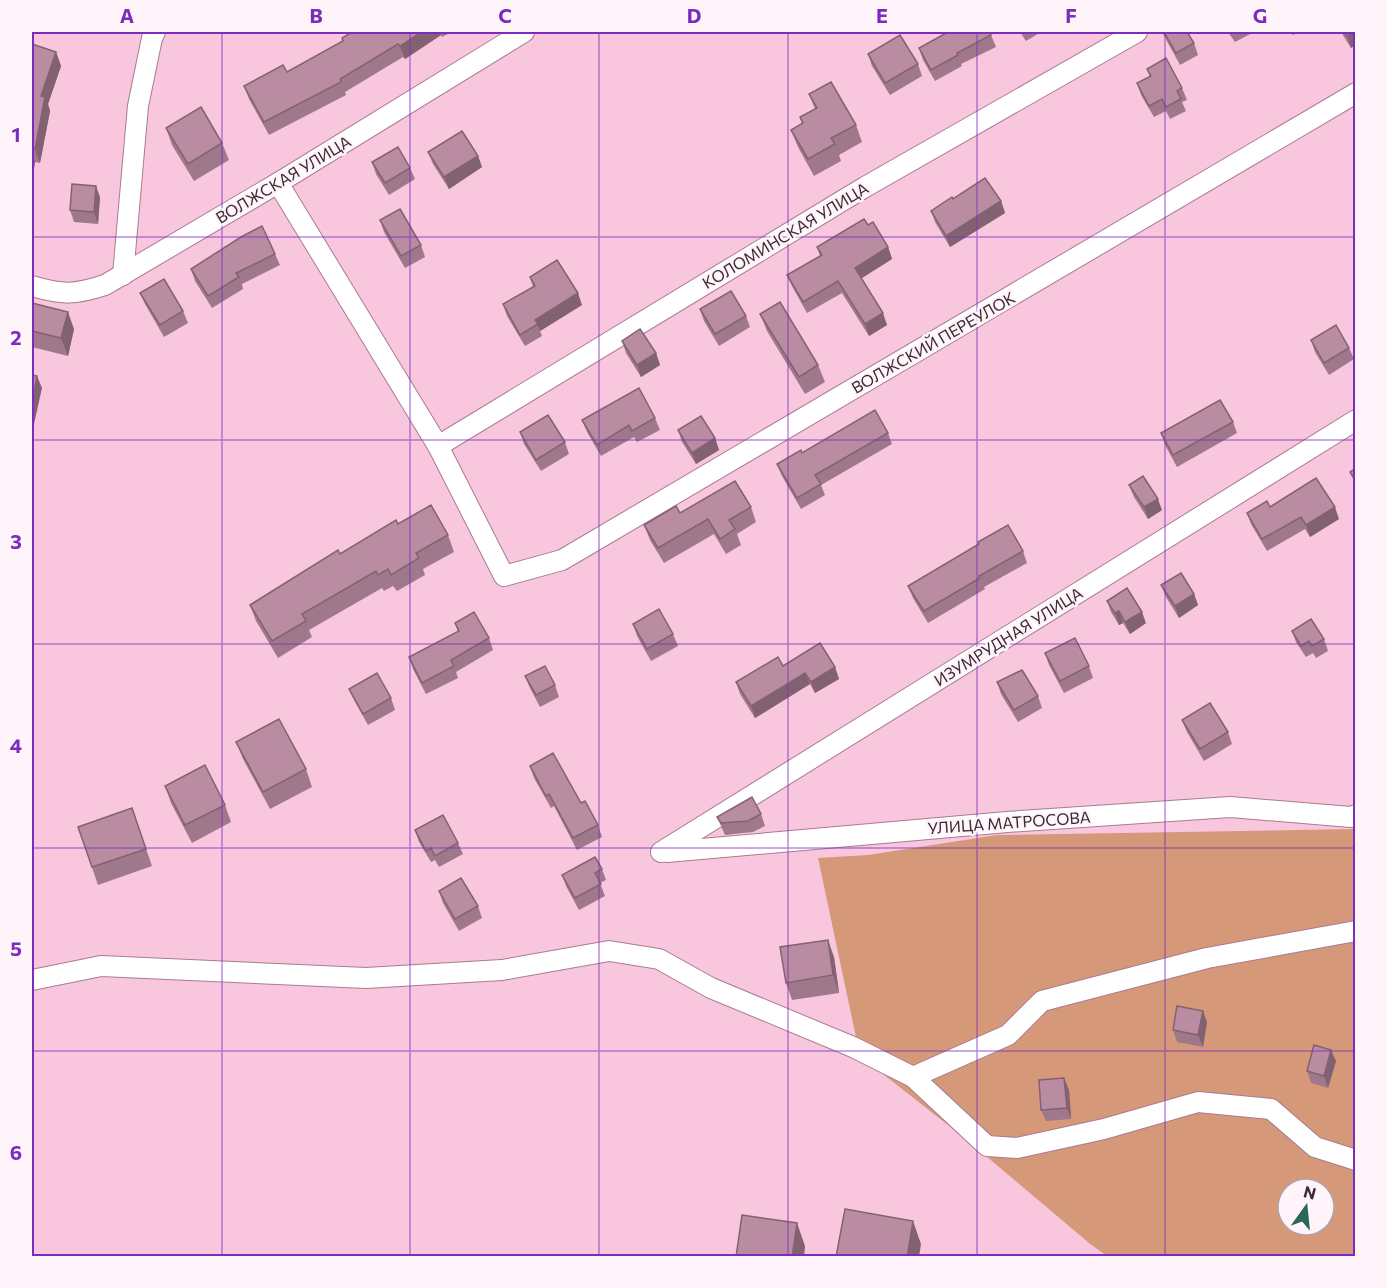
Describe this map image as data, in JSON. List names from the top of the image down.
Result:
{
  "streets": {
    "street": [
      "ВОЛЖСКАЯ УЛИЦА",
      "КОЛОМИНСКАЯ УЛИЦА",
      "ВОЛЖСКИЙ ПЕРЕУЛОК",
      "ИЗУМРУДНАЯ УЛИЦА",
      "УЛИЦА МАТРОСОВА"
    ]
  },
  "crossings": [
    ["КОЛОМИНСКАЯ УЛИЦА", "ВОЛЖСКИЙ ПЕРЕУЛОК"],
    ["ИЗУМРУДНАЯ УЛИЦА", "УЛИЦА МАТРОСОВА"]
  ],
  "north": "top",
  "grid": {
    "columns": [
      "A",
      "B",
      "C",
      "D",
      "E",
      "F",
      "G"
    ],
    "rows": [
      "1",
      "2",
      "3",
      "4",
      "5",
      "6"
    ]
  }
}
